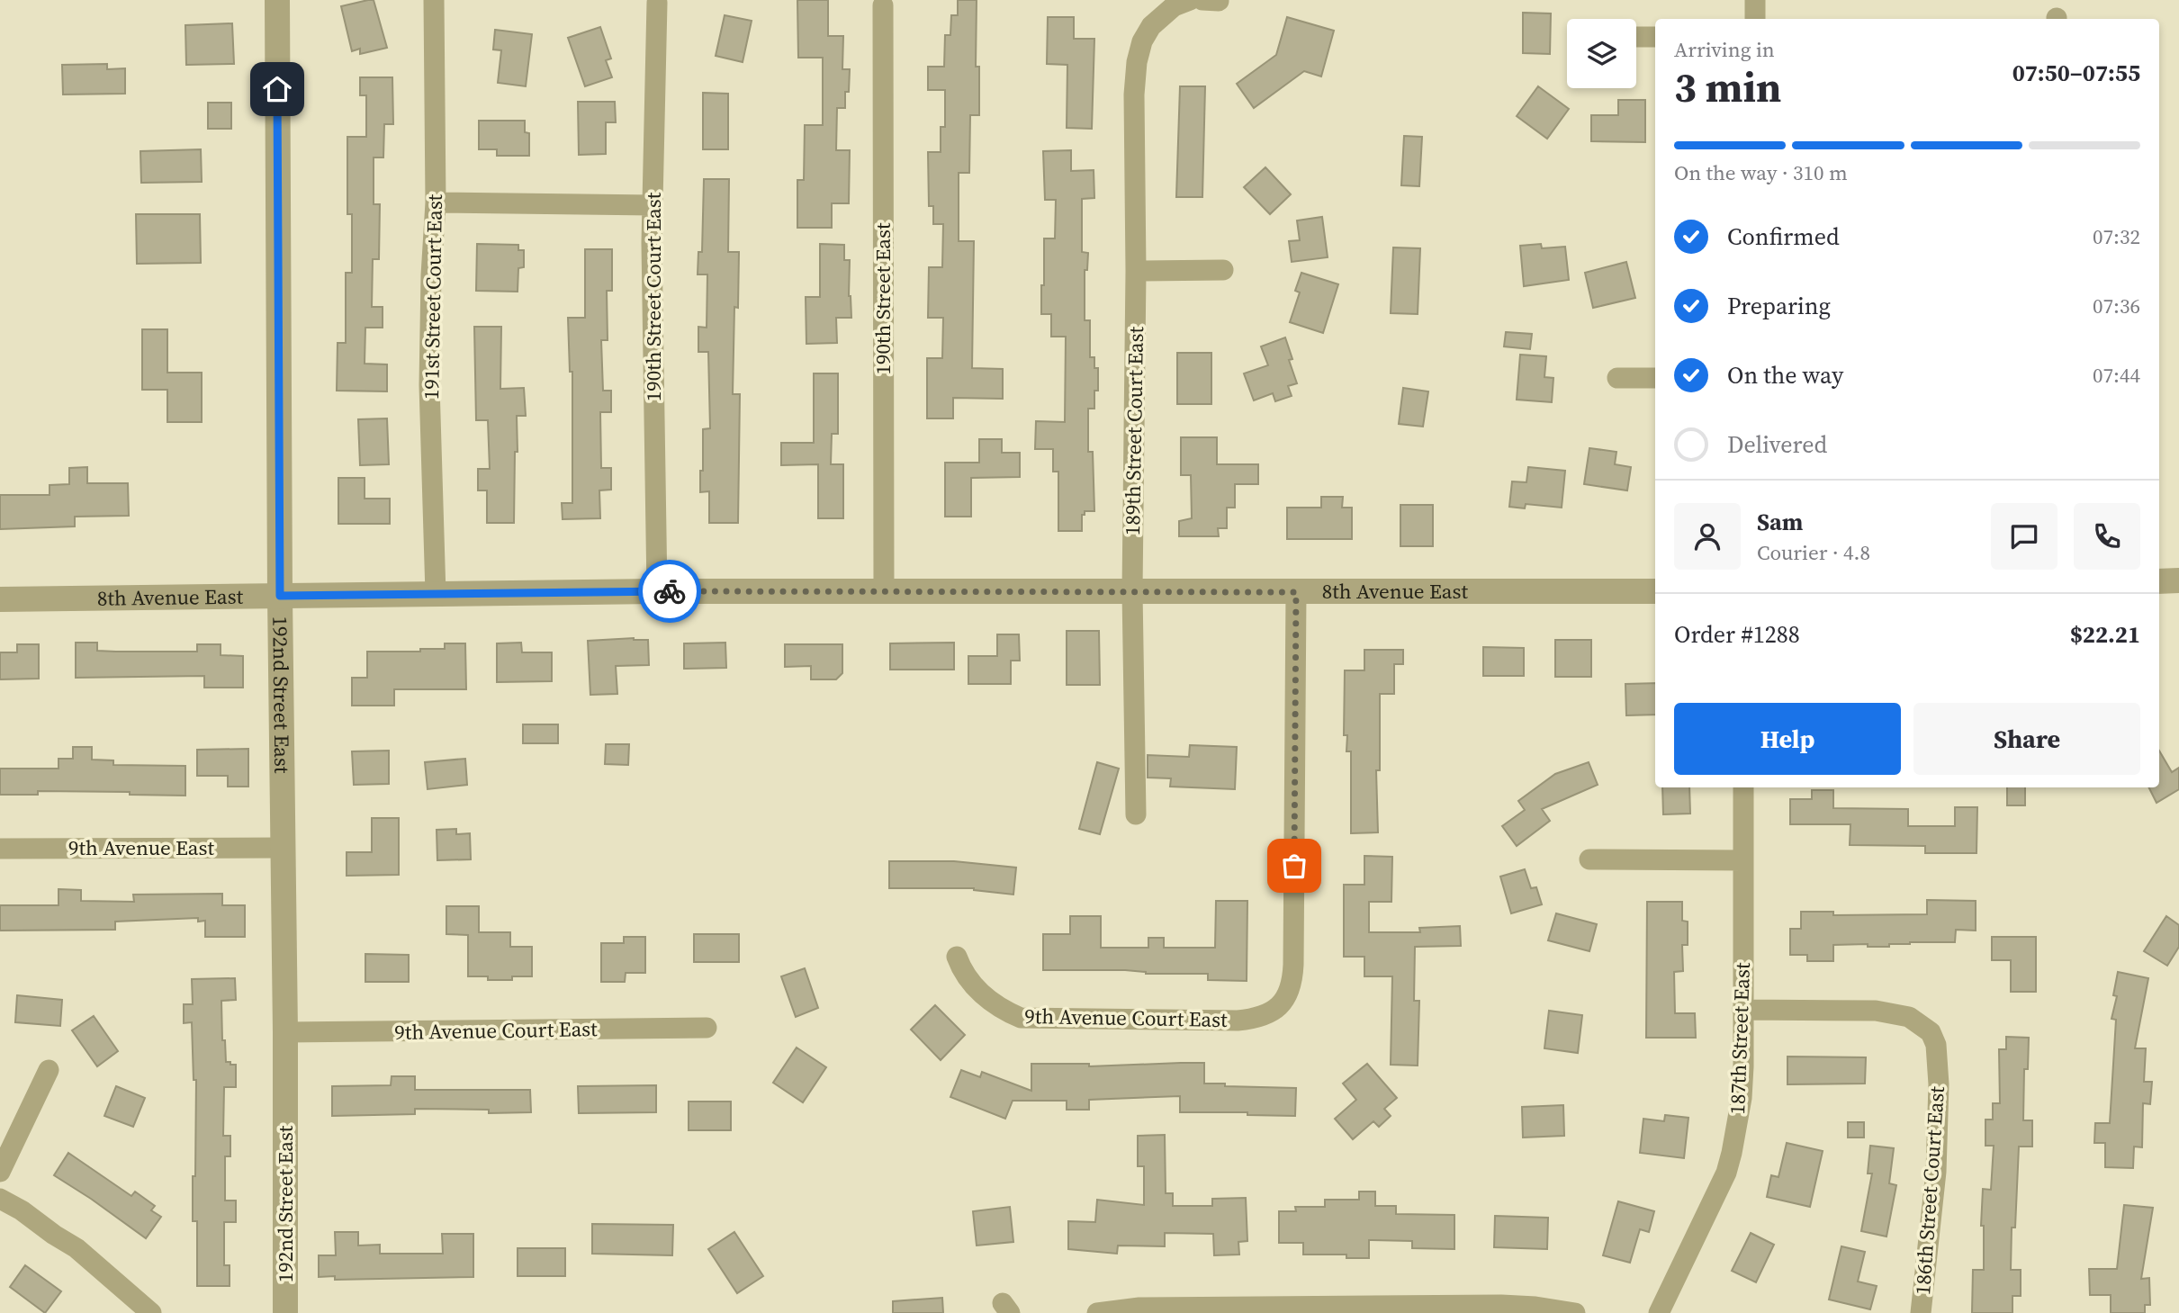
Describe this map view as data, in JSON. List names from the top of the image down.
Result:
{
  "streets": {
    "street": [
      "191st Street Court East",
      "190th Street Court East",
      "190th Street East",
      "189th Street Court East",
      "8th Avenue East",
      "192nd Street East",
      "9th Avenue East",
      "9th Avenue Court East",
      "187th Street East",
      "186th Street Court East"
    ]
  },
  "crossings": [
    ["191st Street Court East", "8th Avenue East"],
    ["190th Street Court East", "8th Avenue East"],
    ["190th Street East", "8th Avenue East"],
    ["189th Street Court East", "8th Avenue East"],
    ["8th Avenue East", "192nd Street East"],
    ["8th Avenue East", "9th Avenue Court East"],
    ["192nd Street East", "9th Avenue East"],
    ["192nd Street East", "9th Avenue Court East"],
    ["187th Street East", "186th Street Court East"]
  ],
  "page": {
    "heading": ["3 min", "Arriving in", "07:50–07:55"],
    "panel": [
      "Sam",
      "Courier · 4.8",
      "Order #1288",
      "$22.21"
    ],
    "bar": "On the way · 310 m",
    "list": [
      ["Confirmed", "07:32"],
      ["Preparing", "07:36"],
      ["On the way", "07:44"],
      "Delivered"
    ],
    "buttons": ["Help", "Share"]
  }
}
